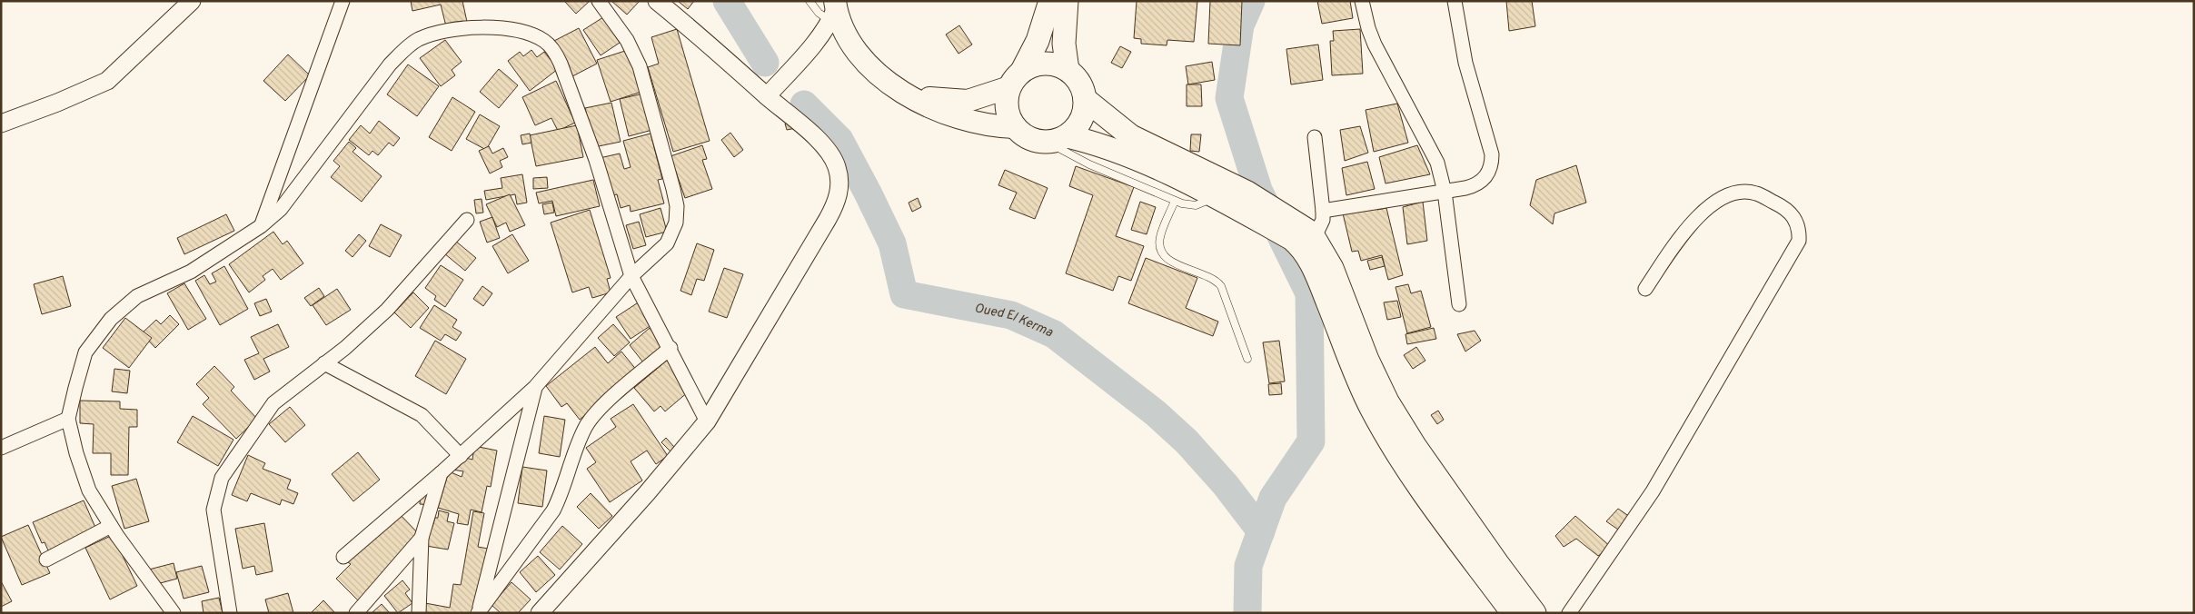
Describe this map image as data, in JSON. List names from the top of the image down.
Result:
{
  "water": ["Oued El Kerma"]
}
